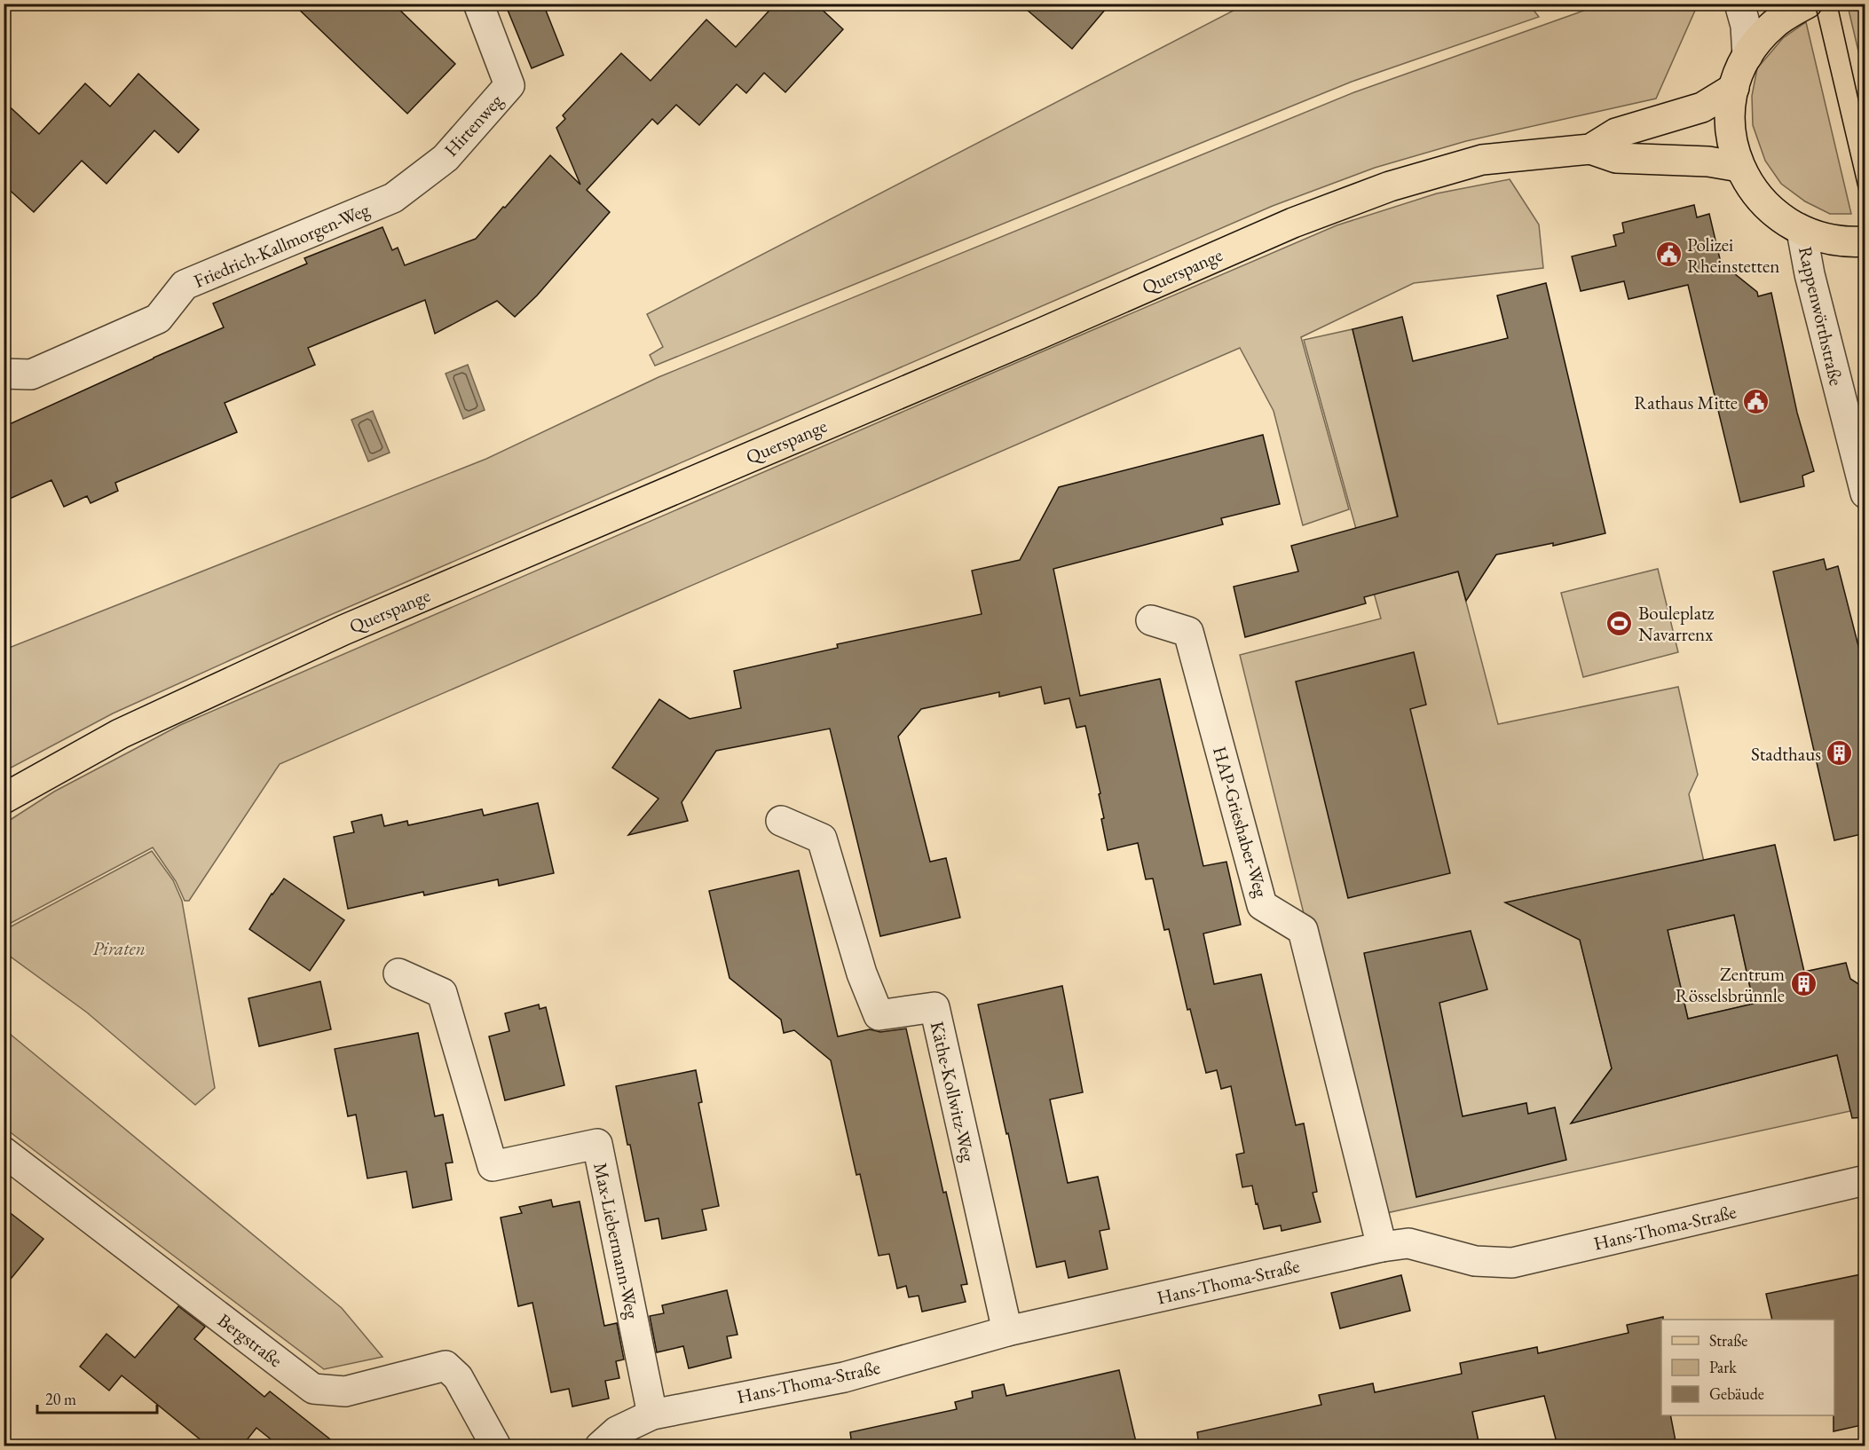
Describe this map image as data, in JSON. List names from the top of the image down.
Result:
{
  "streets": {
    "main road": ["Querspange"],
    "street": [
      "Hirtenweg",
      "Friedrich-Kallmorgen-Weg",
      "Rappenwörthstraße",
      "HAP-Grieshaber-Weg",
      "Käthe-Kollwitz-Weg",
      "Hans-Thoma-Straße",
      "Max-Liebermann-Weg",
      "Bergstraße"
    ]
  },
  "crossings": [
    ["Hirtenweg", "Friedrich-Kallmorgen-Weg"],
    ["HAP-Grieshaber-Weg", "Hans-Thoma-Straße"],
    ["Käthe-Kollwitz-Weg", "Hans-Thoma-Straße"],
    ["Hans-Thoma-Straße", "Max-Liebermann-Weg"]
  ],
  "parks": ["Piraten"],
  "places": {
    "public building": ["Polizei Rheinstetten", "Rathaus Mitte"],
    "sports": ["Bouleplatz Navarrenx"],
    "building": ["Stadthaus", "Zentrum Rösselsbrünnle"]
  },
  "legend": ["Straße", "Park", "Gebäude"],
  "scale_bar": "20 m"
}
